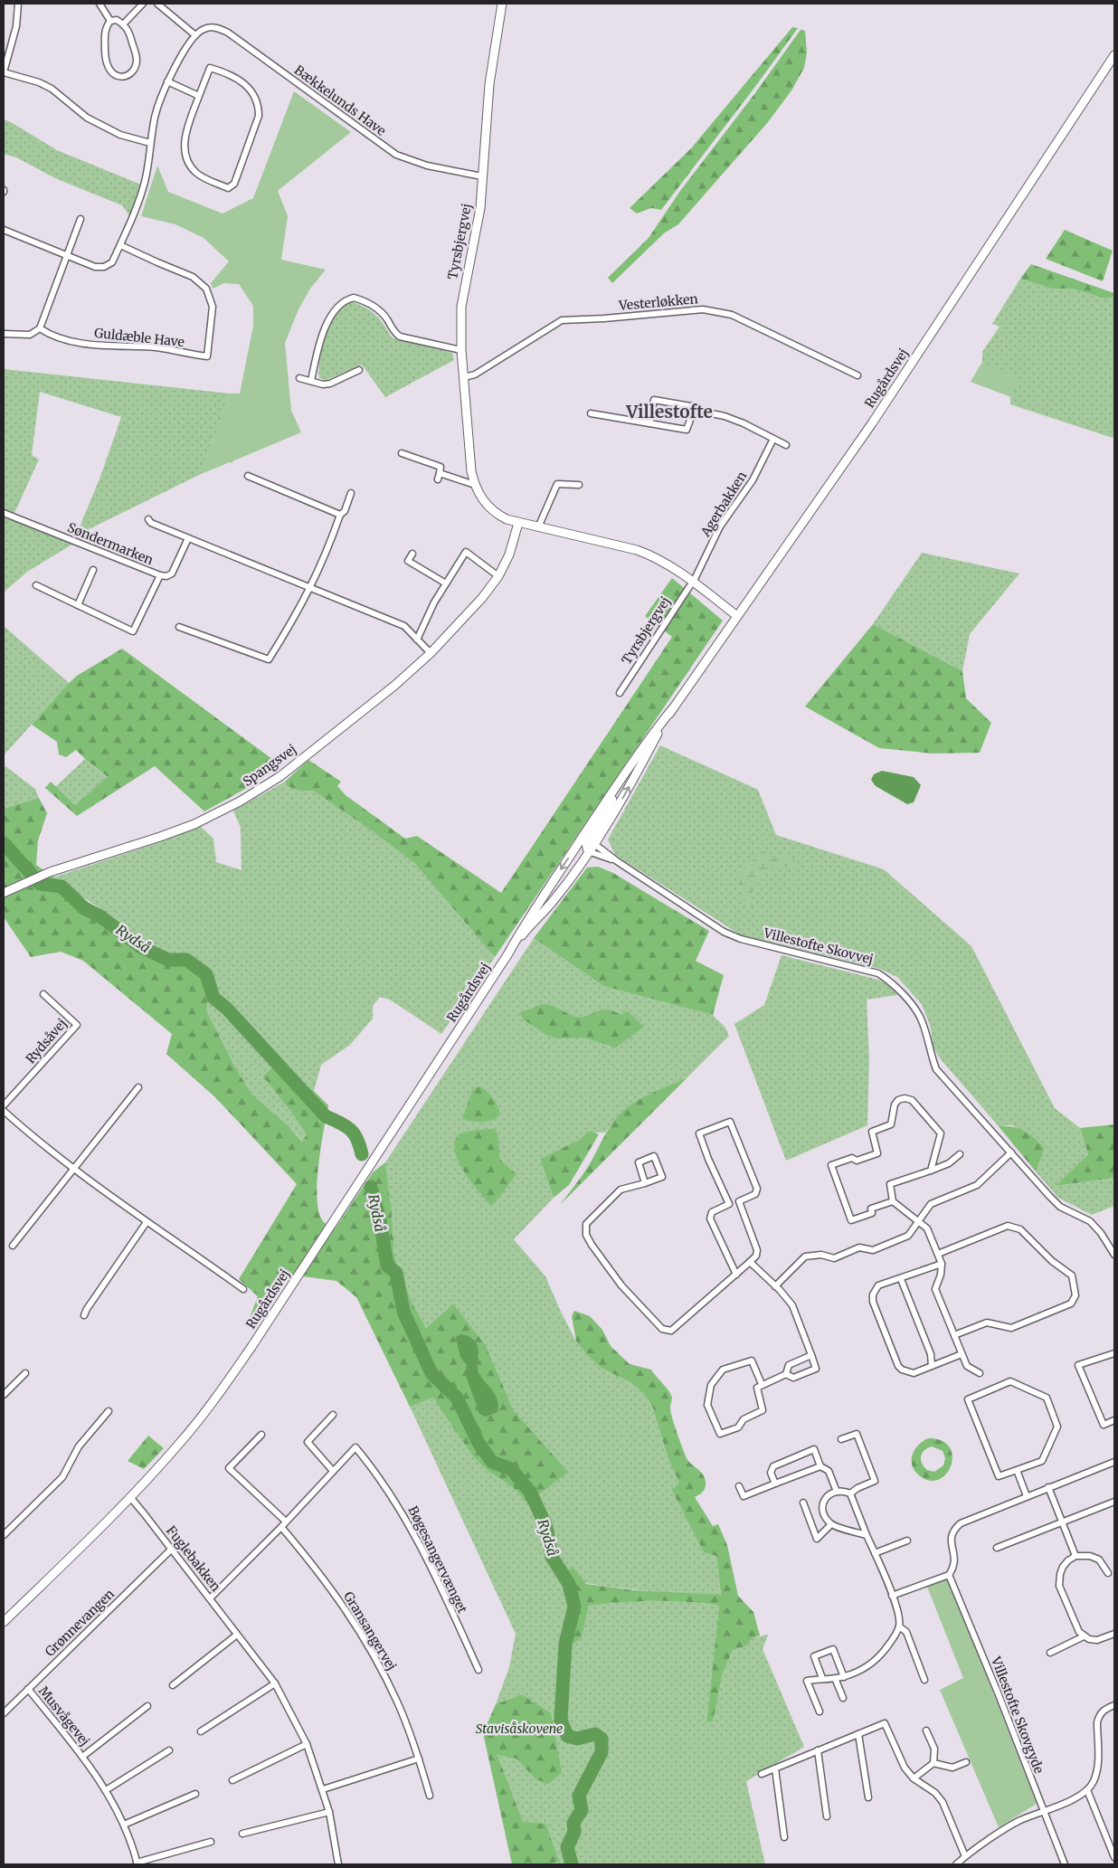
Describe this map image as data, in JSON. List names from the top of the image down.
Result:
{
  "streets": {
    "main road": ["Tyrsbjergvej", "Rugårdsvej", "Spangsvej"],
    "street": [
      "Bækkelunds Have",
      "Vesterløkken",
      "Guldæble Have",
      "Agerbakken",
      "Søndermarken",
      "Villestofte Skovvej",
      "Rydsåvej",
      "Fuglebakken",
      "Bøgesangervænget",
      "Grønnevangen",
      "Gransangervej",
      "Villestofte Skovgyde",
      "Musvågevej"
    ]
  },
  "crossings": [
    ["Bækkelunds Have", "Tyrsbjergvej"],
    ["Tyrsbjergvej", "Vesterløkken"],
    ["Tyrsbjergvej", "Rugårdsvej"],
    ["Tyrsbjergvej", "Agerbakken"],
    ["Tyrsbjergvej", "Spangsvej"],
    ["Rugårdsvej", "Villestofte Skovvej"],
    ["Rugårdsvej", "Fuglebakken"],
    ["Fuglebakken", "Bøgesangervænget"],
    ["Fuglebakken", "Grønnevangen"],
    ["Bøgesangervænget", "Gransangervej"],
    ["Grønnevangen", "Musvågevej"]
  ],
  "districts": ["Villestofte"],
  "water": ["Rydså"],
  "parks": ["Stavisåskovene"]
}
